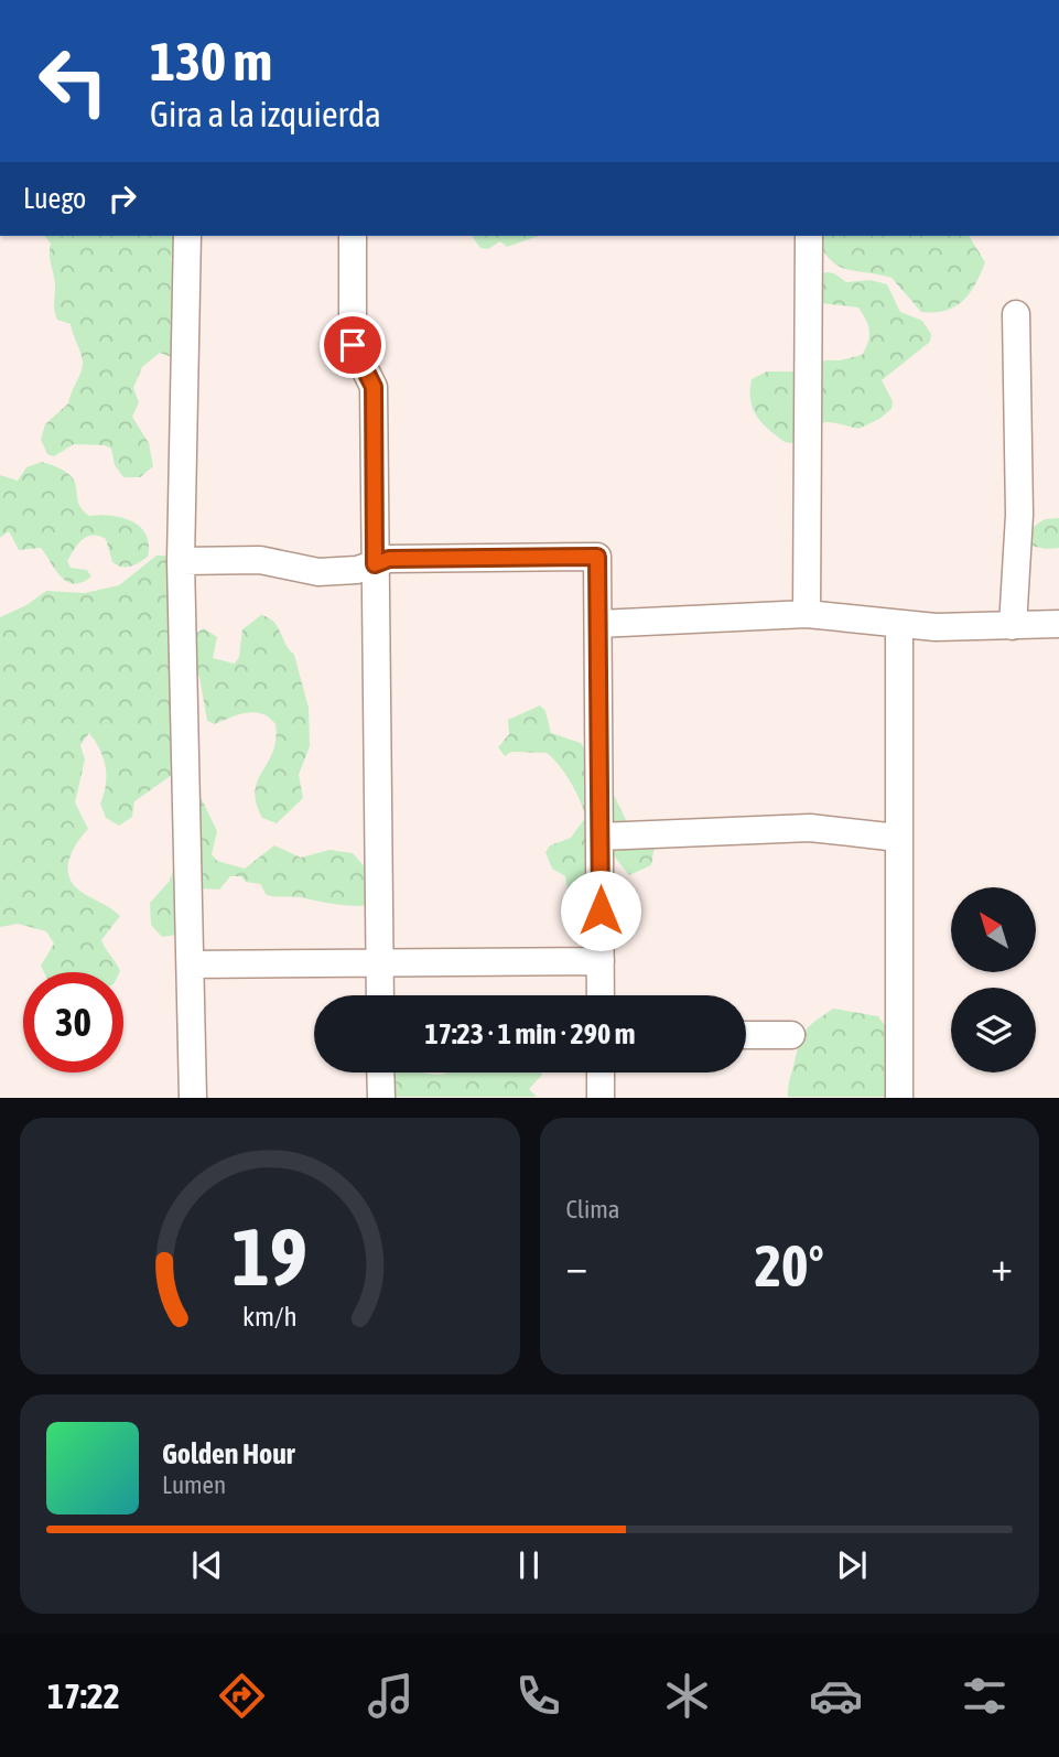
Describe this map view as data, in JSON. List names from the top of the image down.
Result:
{
  "north": "top left",
  "page": {
    "turn": ["130 m", "Gira a la izquierda"],
    "then": "Luego",
    "limit": "30",
    "trip": "17:23 · 1 min · 290 m",
    "tile": "Clima",
    "heat": ["−", "20°", "+"],
    "song": ["Golden Hour", "Lumen"],
    "tabs": "17:22",
    "gauge": ["19", "km/h"]
  }
}
